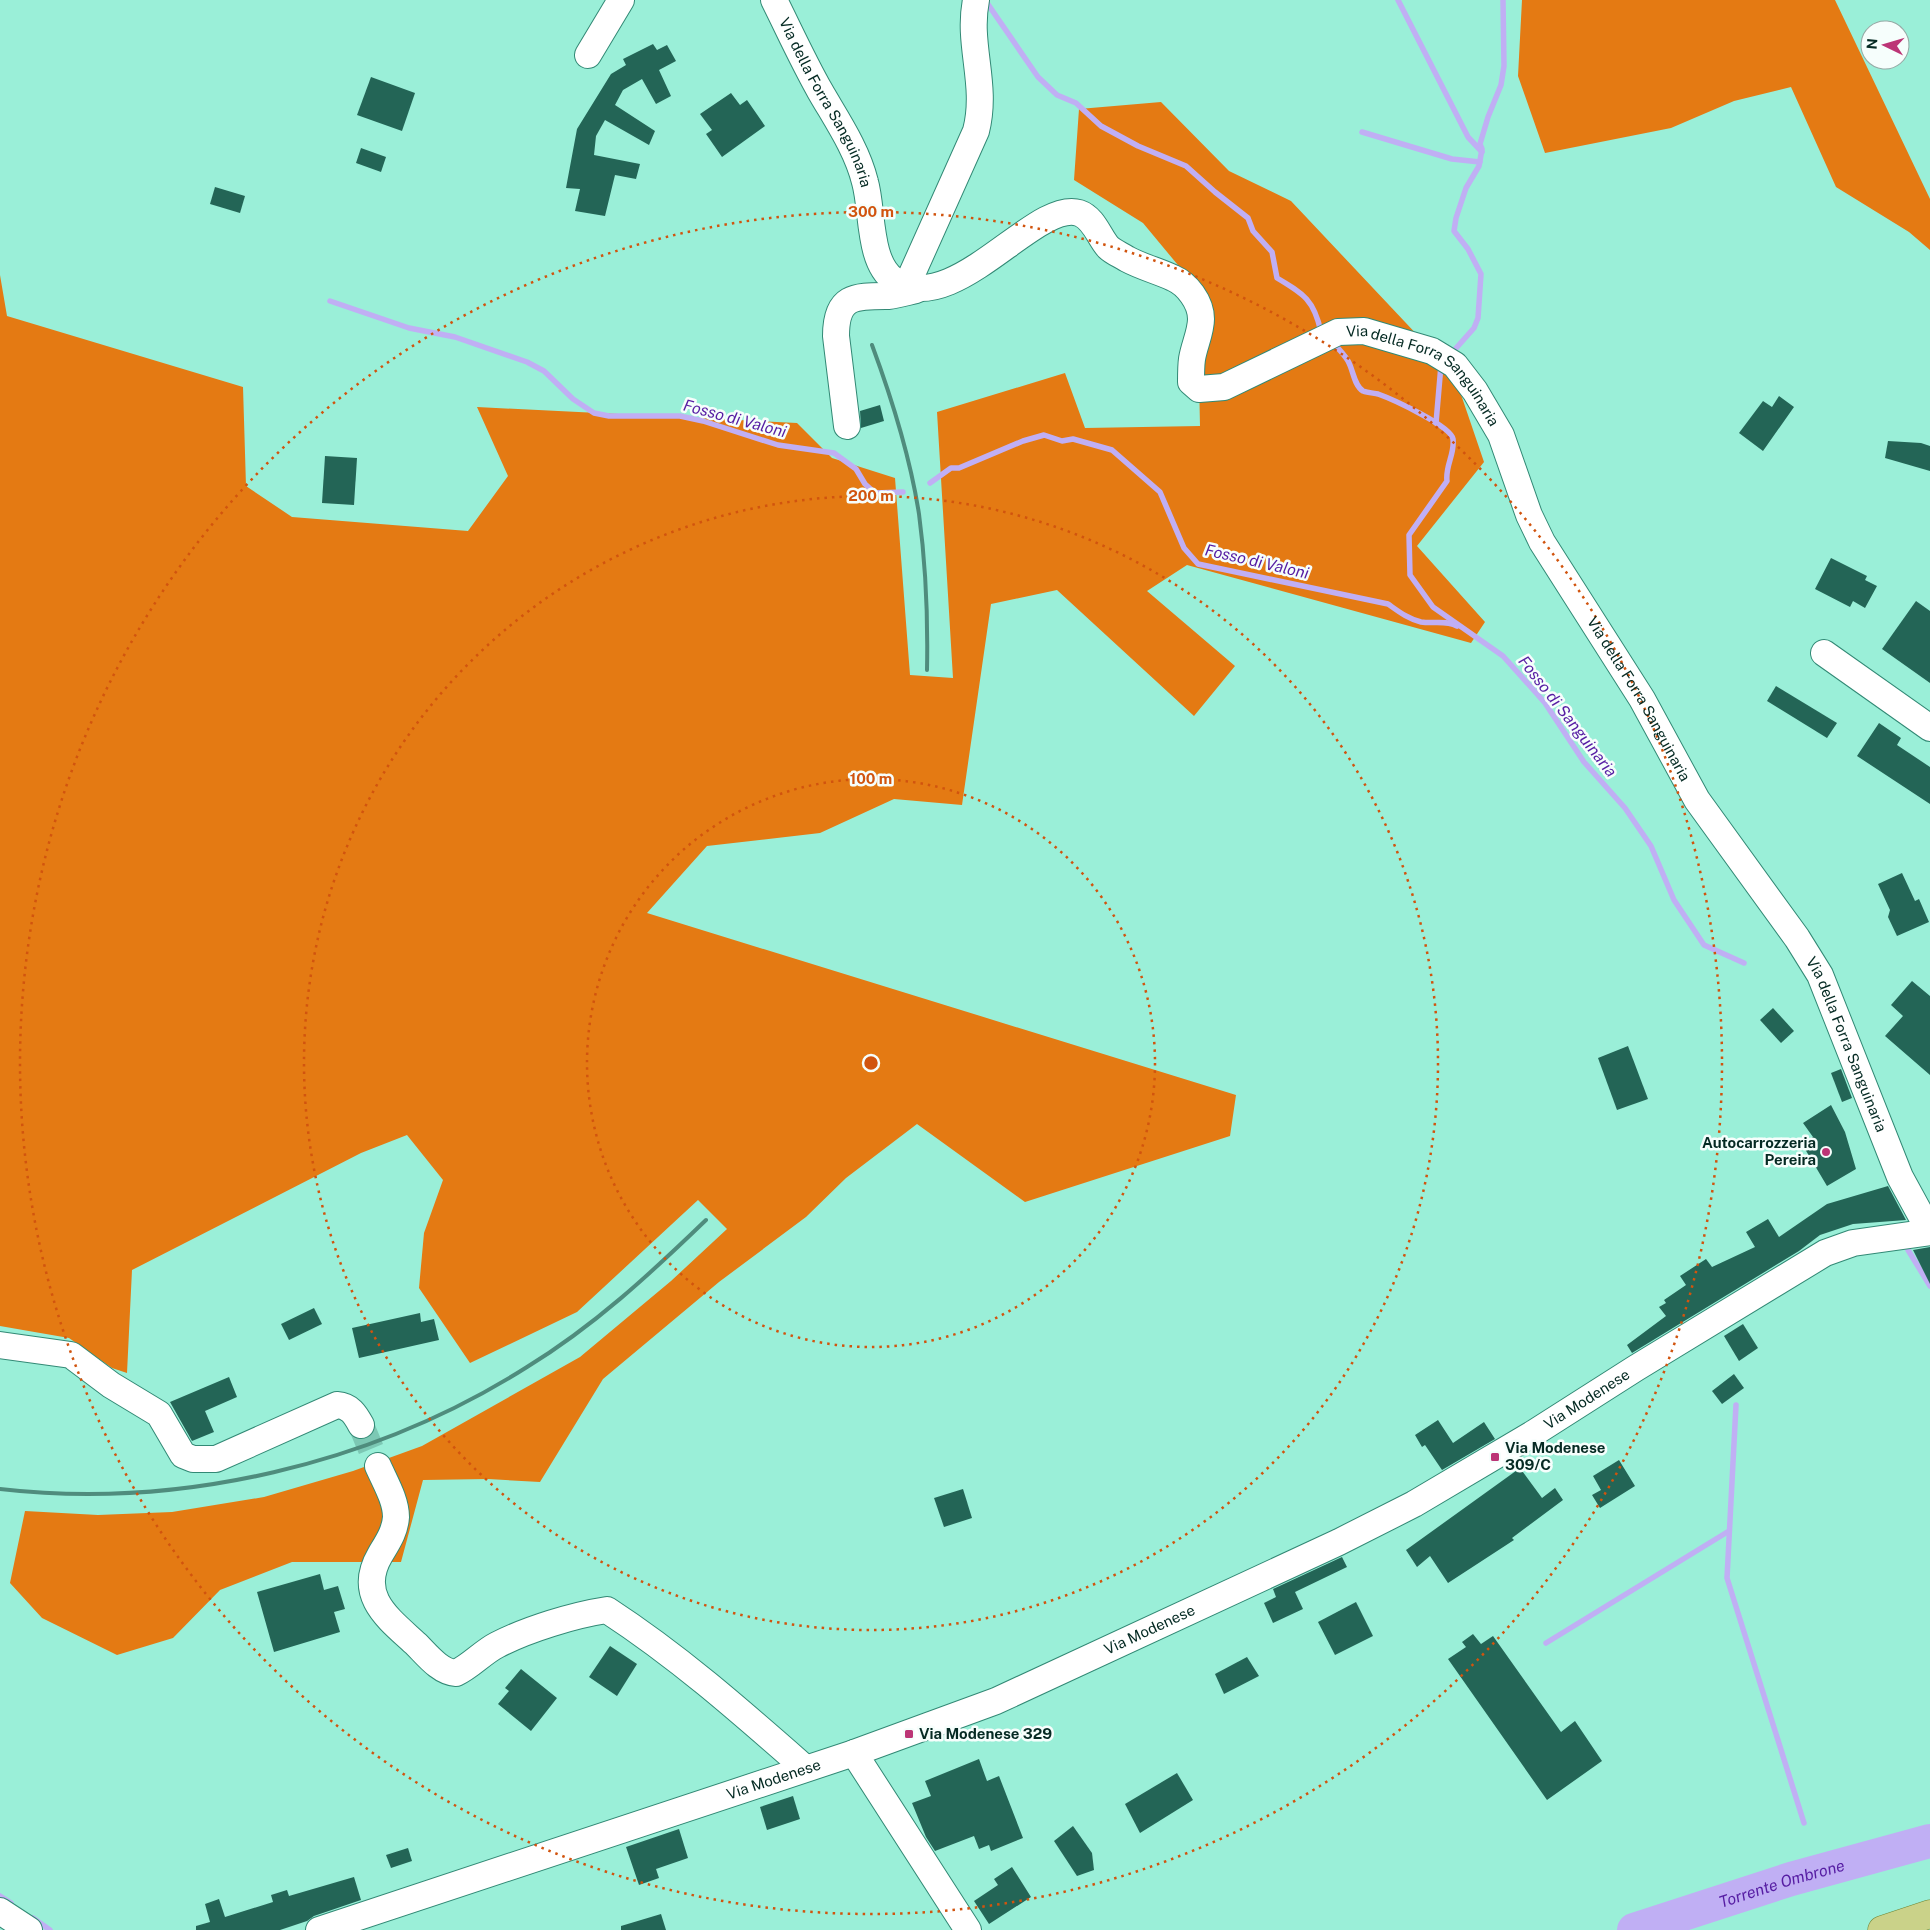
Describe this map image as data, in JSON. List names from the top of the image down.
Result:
{
  "streets": {
    "street": ["Via della Forra Sanguinaria", "Via Modenese"]
  },
  "crossings": [
    ["Via della Forra Sanguinaria", "Via Modenese"]
  ],
  "water": ["Fosso di Valoni", "Fosso di Sanguinaria", "Torrente Ombrone"],
  "places": {
    "other": ["Autocarrozzeria Pereira"],
    "transit": ["Via Modenese 309/C", "Via Modenese 329"]
  },
  "north": "left",
  "rings": ["300 m", "200 m", "100 m"]
}
